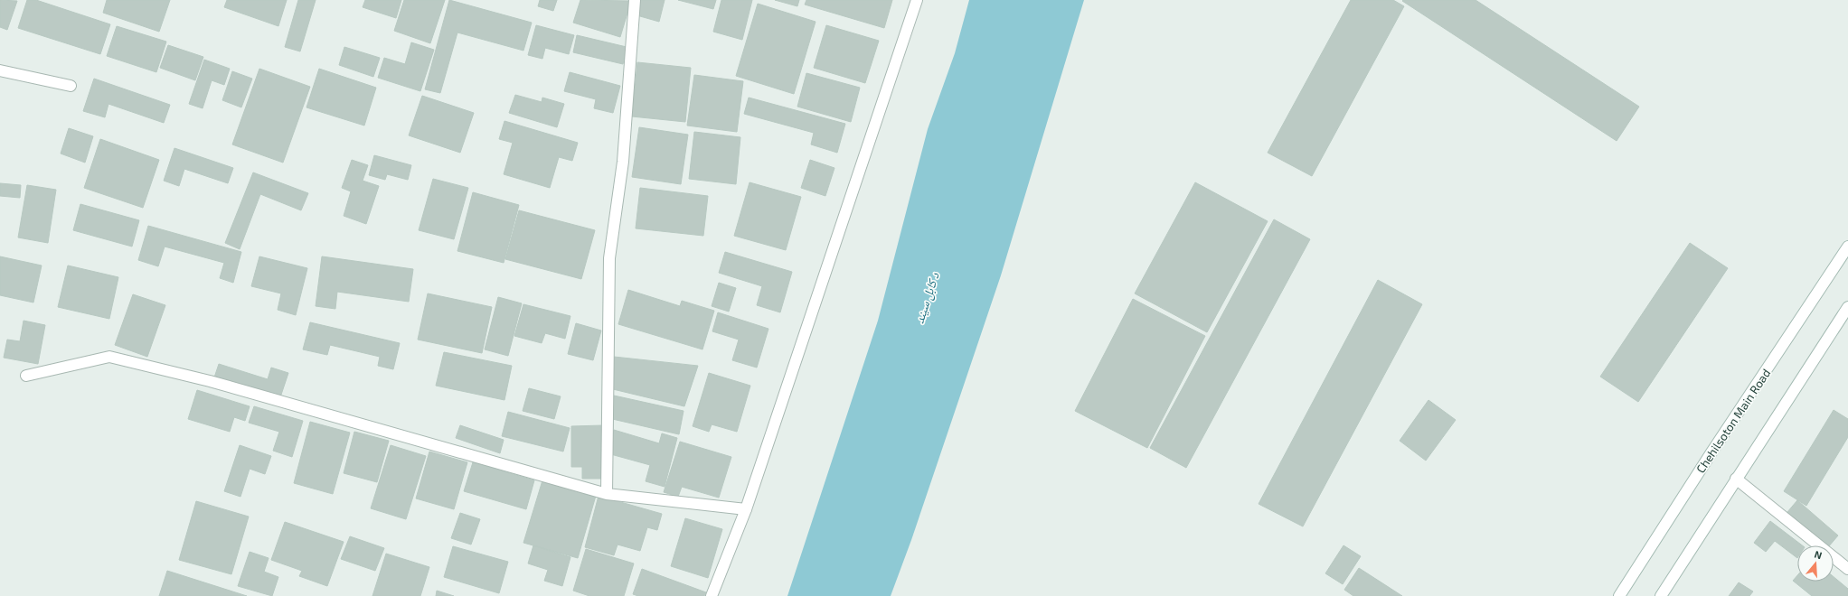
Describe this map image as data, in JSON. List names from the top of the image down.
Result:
{
  "streets": {
    "street": ["Chehilsoton Main Road"]
  },
  "water": ["د کابل سيند"],
  "north": "top"
}
